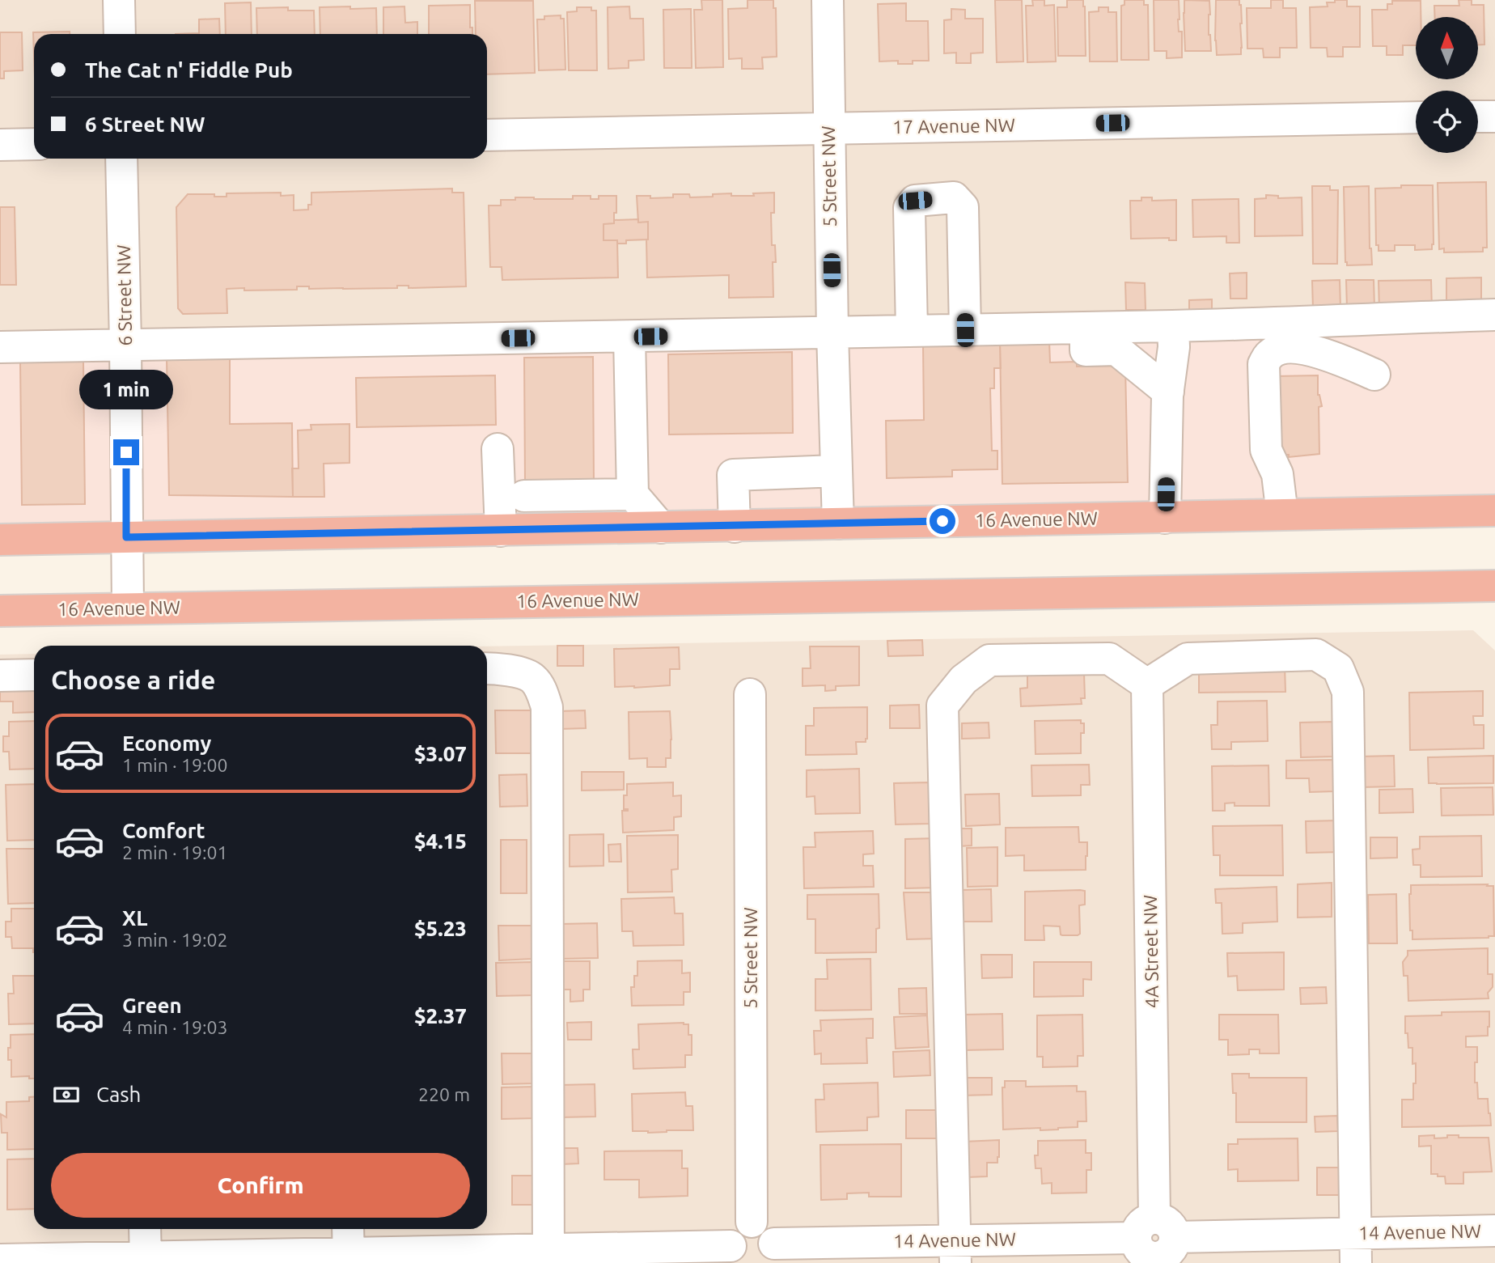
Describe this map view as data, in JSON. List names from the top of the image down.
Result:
{
  "streets": {
    "highway": ["16 Avenue NW"],
    "street": [
      "17 Avenue NW",
      "5 Street NW",
      "6 Street NW",
      "4A Street NW",
      "14 Avenue NW"
    ]
  },
  "crossings": [
    ["17 Avenue NW", "5 Street NW"],
    ["5 Street NW", "16 Avenue NW"],
    ["6 Street NW", "16 Avenue NW"],
    ["4A Street NW", "14 Avenue NW"]
  ],
  "north": "top",
  "page": {
    "banner": ["The Cat n' Fiddle Pub", "6 Street NW"],
    "bubble": "1 min",
    "heading": "Choose a ride",
    "list": [
      {
        "name": "Economy",
        "note": "1 min · 19:00",
        "value": "$3.07"
      },
      {
        "name": "Comfort",
        "note": "2 min · 19:01",
        "value": "$4.15"
      },
      {
        "name": "XL",
        "note": "3 min · 19:02",
        "value": "$5.23"
      },
      {
        "name": "Green",
        "note": "4 min · 19:03",
        "value": "$2.37"
      }
    ],
    "pay": ["Cash", "220 m"],
    "buttons": "Confirm"
  }
}
